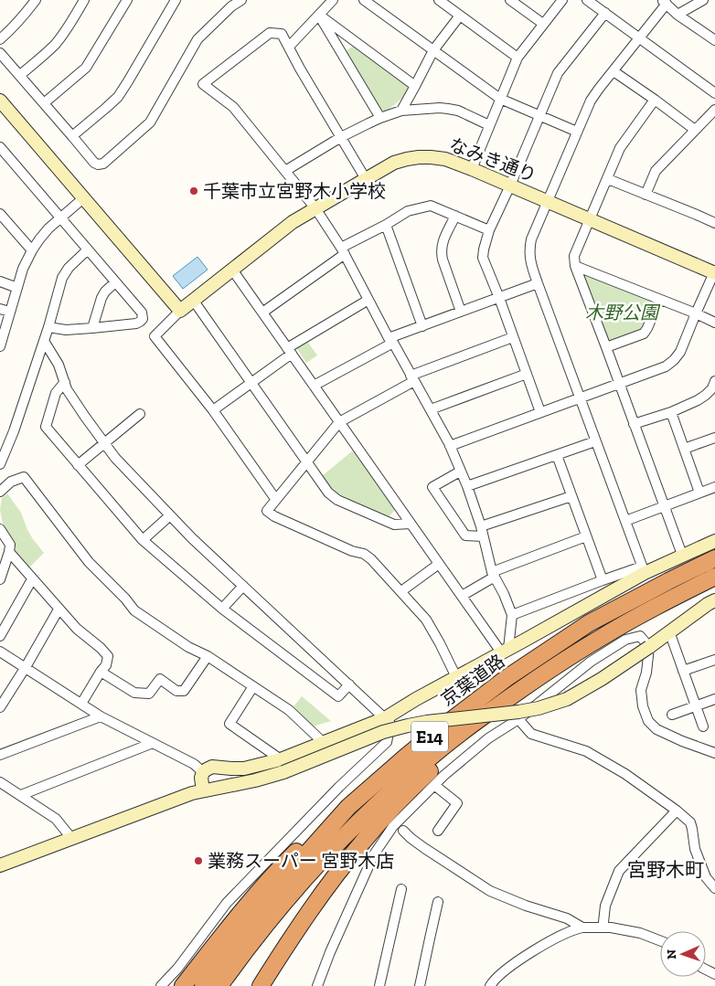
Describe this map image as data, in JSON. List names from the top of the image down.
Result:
{
  "streets": {
    "highway": ["京葉道路", "E14"],
    "street": ["なみき通り"]
  },
  "districts": ["宮野木町"],
  "parks": ["木野公園"],
  "places": ["千葉市立宮野木小学校", "業務スーパー 宮野木店"],
  "north": "left"
}
